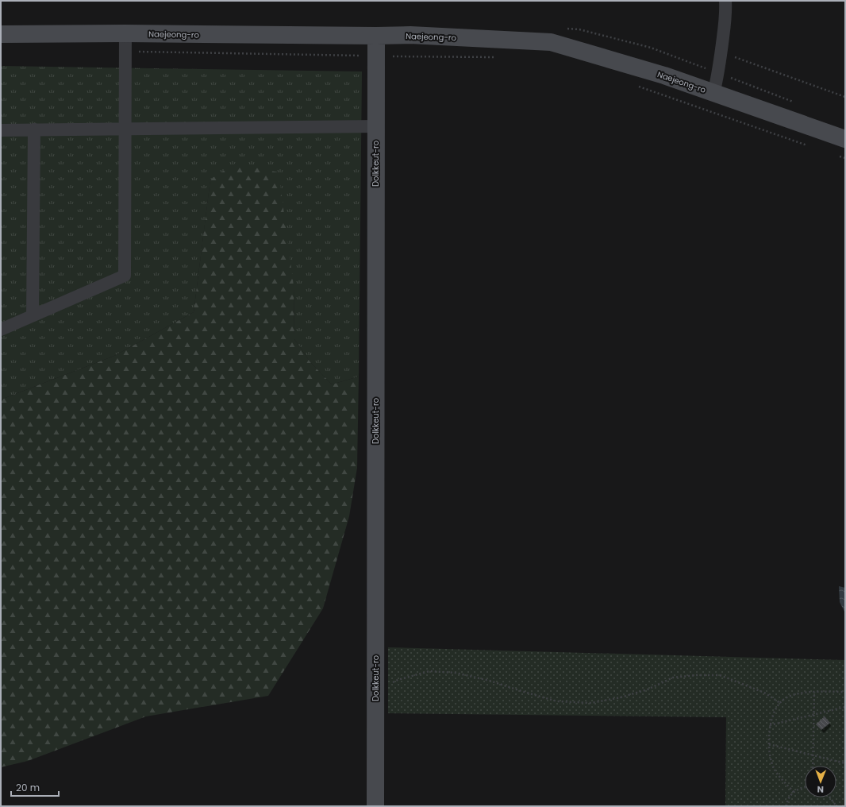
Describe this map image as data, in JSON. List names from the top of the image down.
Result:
{
  "streets": {
    "street": ["Naejeong-ro", "Dolkkeut-ro"]
  },
  "crossings": [
    ["Naejeong-ro", "Dolkkeut-ro"]
  ],
  "scale_bar": "20 m",
  "north": "bottom"
}
